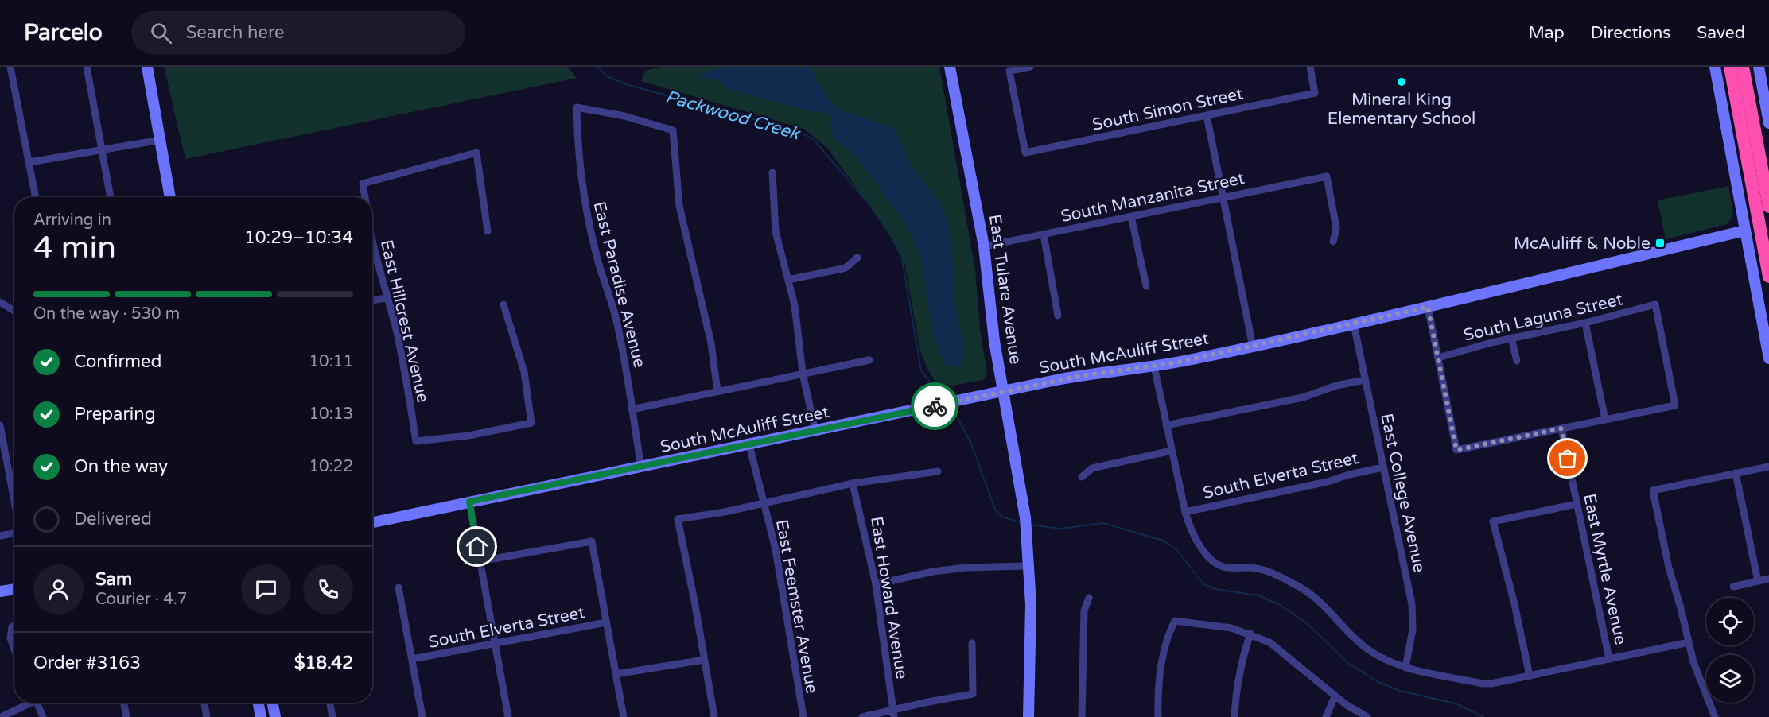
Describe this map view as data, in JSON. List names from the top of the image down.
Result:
{
  "streets": {
    "street": [
      "South Simon Street",
      "South Manzanita Street",
      "East Paradise Avenue",
      "East Tulare Avenue",
      "South Laguna Street",
      "East Hillcrest Avenue",
      "South McAuliff Street",
      "South Elverta Street",
      "East College Avenue",
      "East Myrtle Avenue",
      "East Howard Avenue",
      "East Feemster Avenue"
    ]
  },
  "crossings": [
    ["South Manzanita Street", "East Tulare Avenue"],
    ["East Paradise Avenue", "South McAuliff Street"],
    ["East Tulare Avenue", "South McAuliff Street"],
    ["South McAuliff Street", "East College Avenue"],
    ["South McAuliff Street", "East Feemster Avenue"],
    ["South Elverta Street", "East College Avenue"]
  ],
  "water": ["Packwood Creek"],
  "places": {
    "other": ["Mineral King Elementary School"],
    "transit": ["McAuliff & Noble"]
  },
  "page": {
    "header": "Parcelo",
    "search": "Search here",
    "nav": ["Map", "Directions", "Saved"],
    "heading": ["4 min", "Arriving in", "10:29–10:34"],
    "panel": [
      "Sam",
      "Courier · 4.7",
      "Order #3163",
      "$18.42"
    ],
    "bar": "On the way · 530 m",
    "list": [
      ["Confirmed", "10:11"],
      ["Preparing", "10:13"],
      ["On the way", "10:22"],
      "Delivered"
    ]
  }
}
